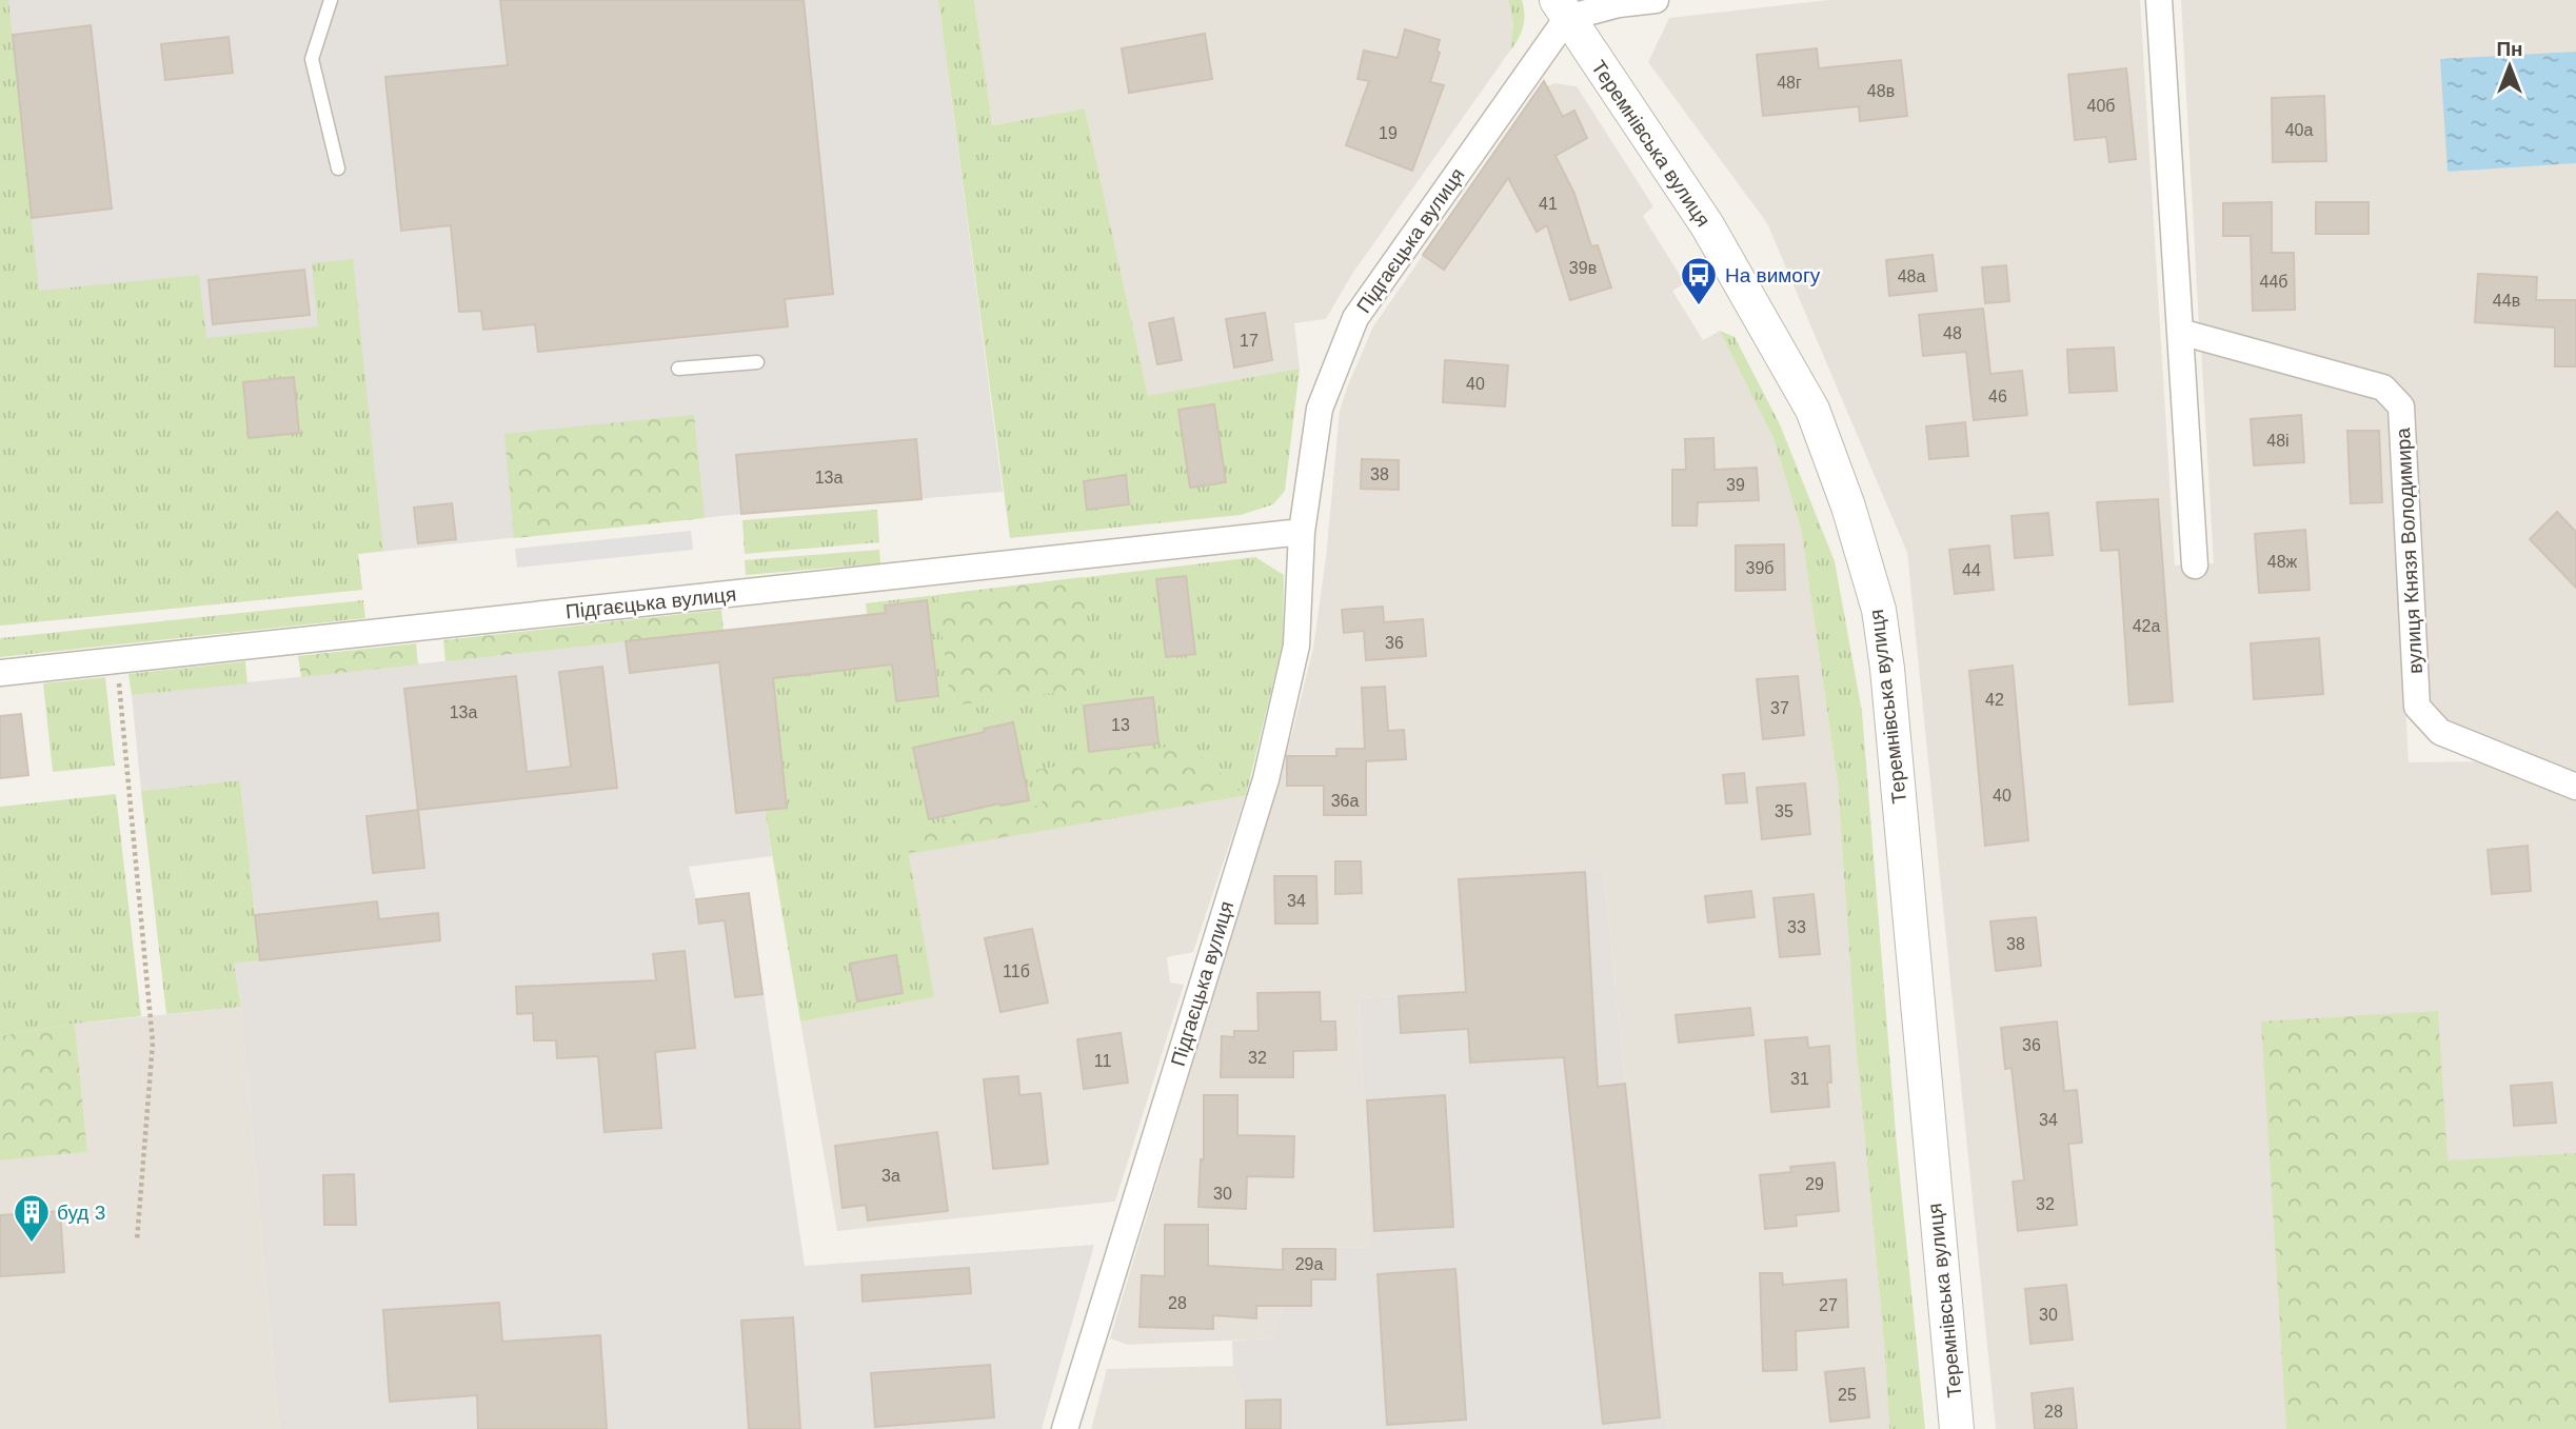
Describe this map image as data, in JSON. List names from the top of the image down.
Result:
{
  "streets": {
    "street": ["Теремнівська вулиця", "Підгаєцька вулиця", "вулиця Князя Володимира"]
  },
  "crossings": [
    ["Теремнівська вулиця", "Підгаєцька вулиця"]
  ],
  "places": {
    "bus stop": ["На вимогу"],
    "building": ["буд 3"]
  },
  "house_numbers": [
    "48г",
    "48в",
    "40б",
    "40а",
    "19",
    "41",
    "39в",
    "48а",
    "44б",
    "44в",
    "48",
    "17",
    "40",
    "46",
    "48і",
    "38",
    "13а",
    "39",
    "48ж",
    "39б",
    "44",
    "42а",
    "36",
    "42",
    "37",
    "13а",
    "13",
    "40",
    "36а",
    "35",
    "34",
    "33",
    "38",
    "11б",
    "36",
    "32",
    "11",
    "31",
    "34",
    "3а",
    "29",
    "30",
    "32",
    "29а",
    "28",
    "27",
    "30",
    "25",
    "28"
  ],
  "north": "top"
}
